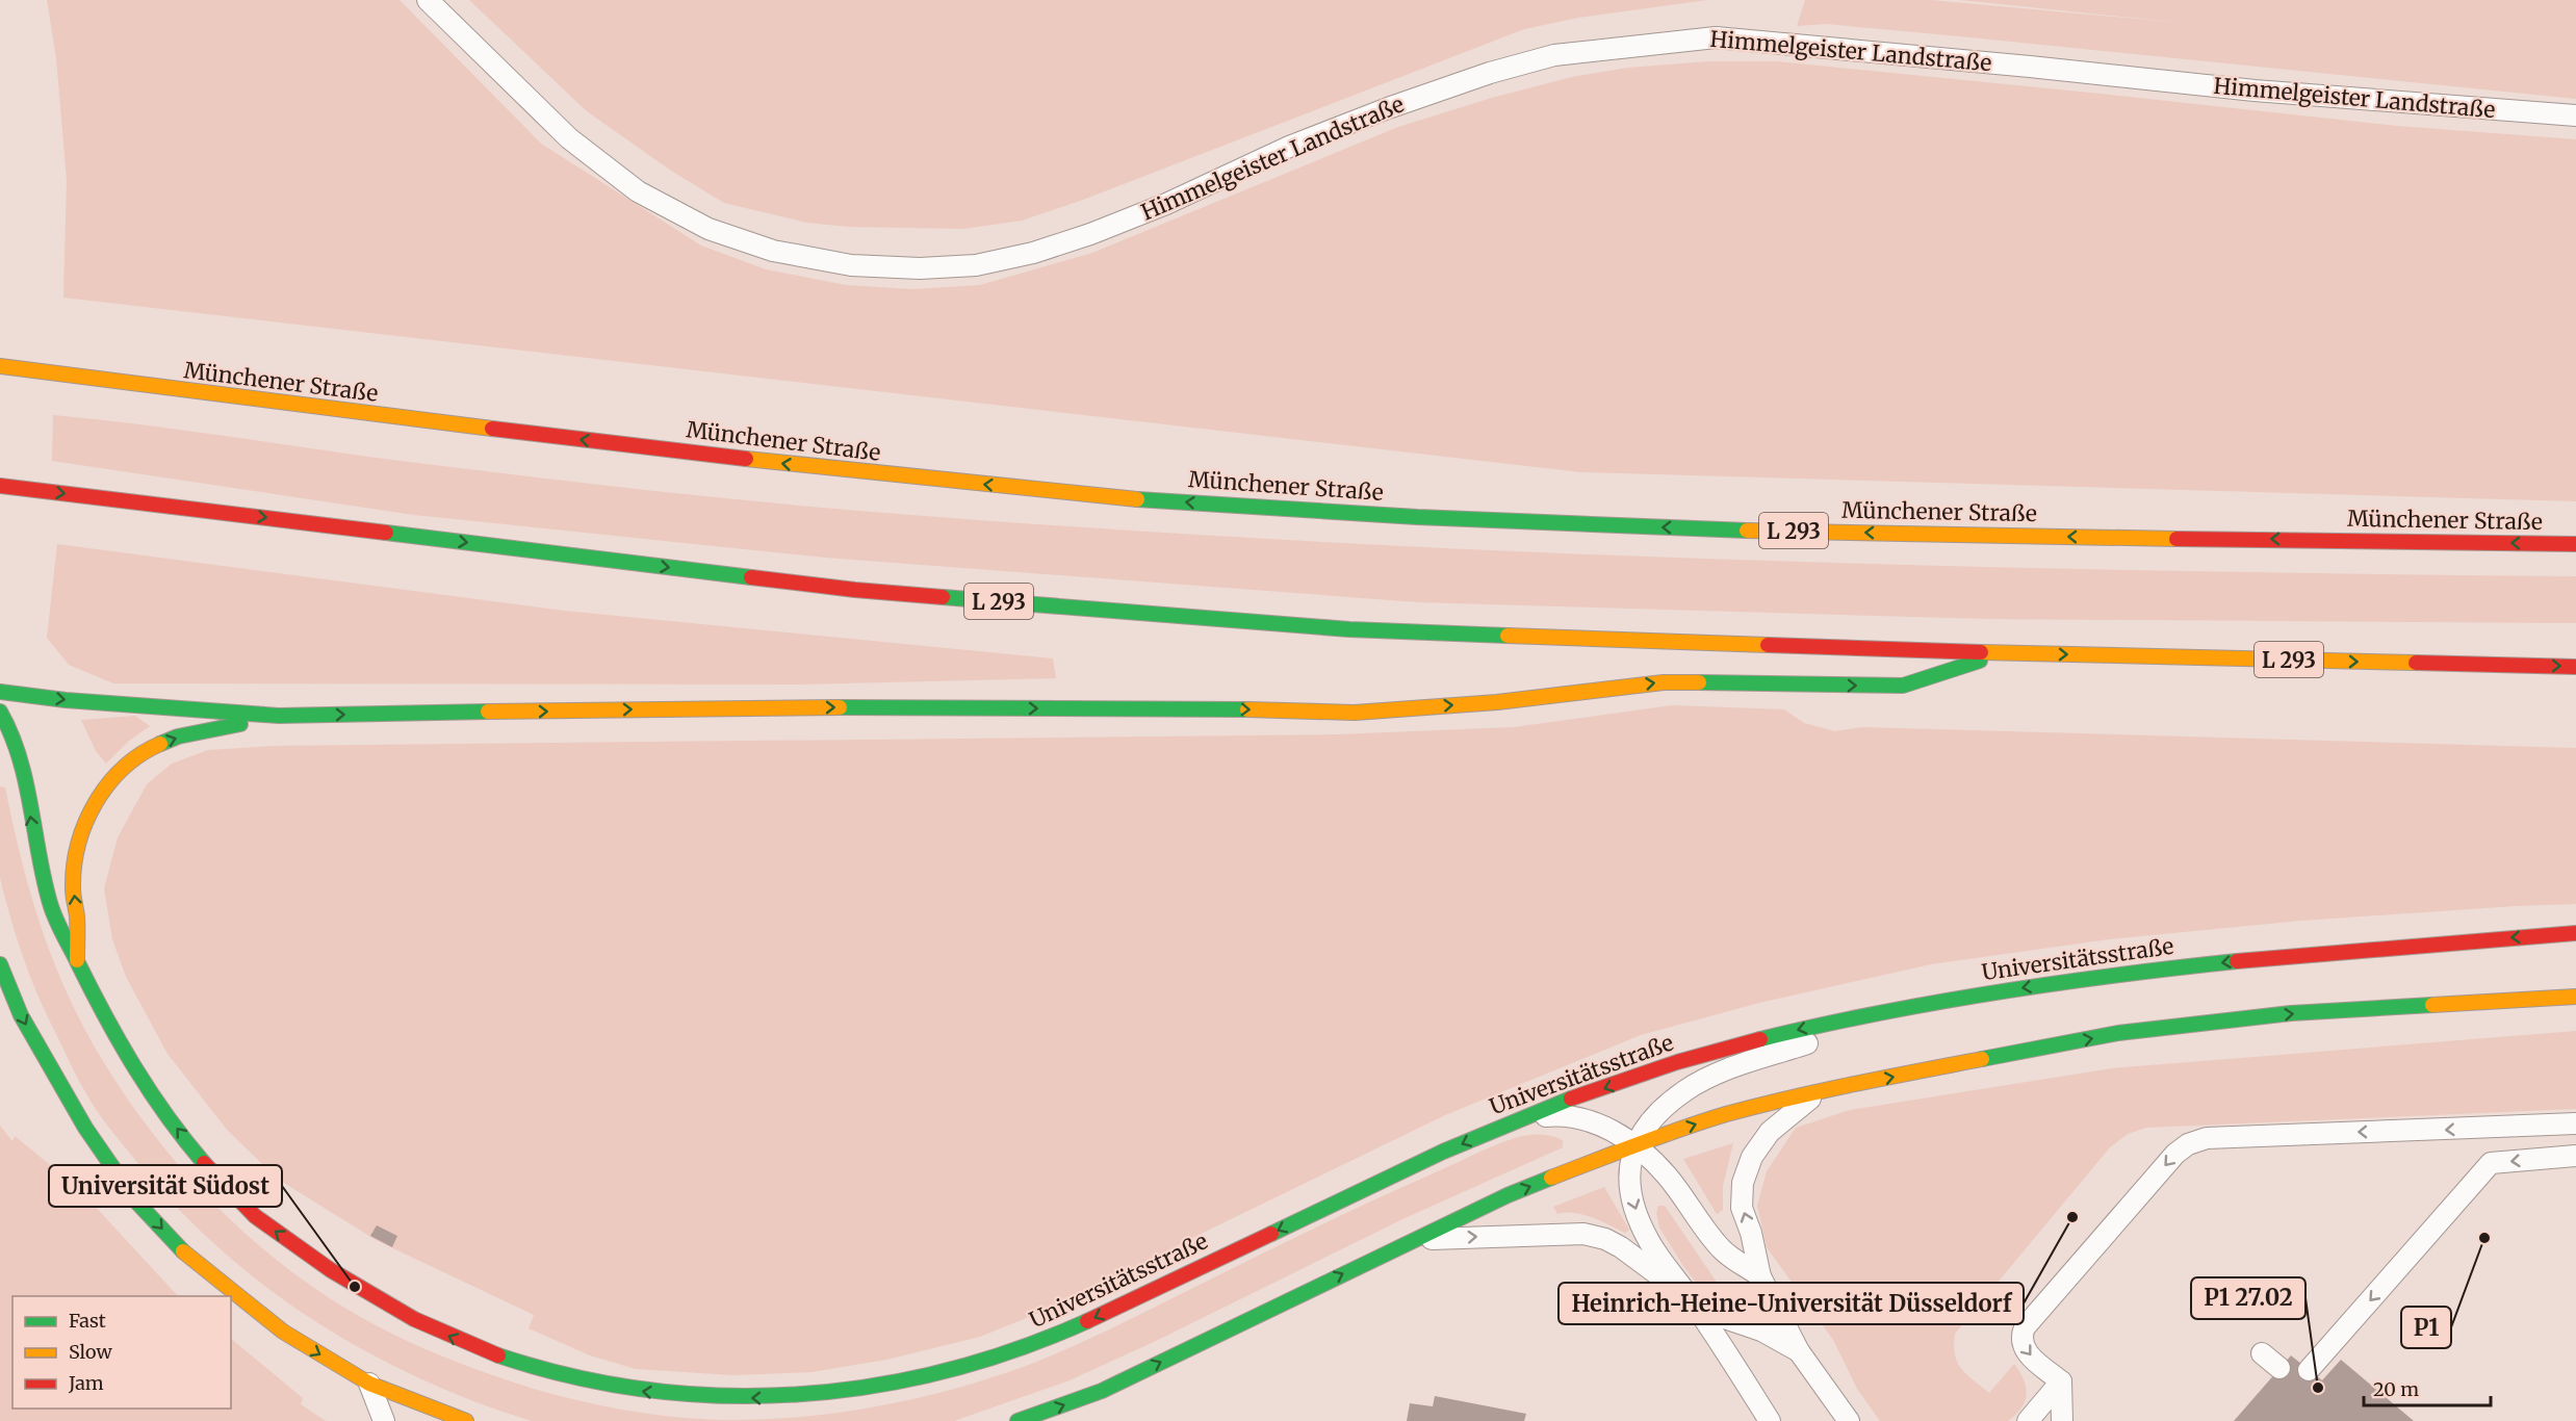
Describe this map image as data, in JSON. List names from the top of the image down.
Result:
{
  "streets": {
    "main road": ["Münchener Straße", "L 293", "Universitätsstraße"],
    "lane": ["Himmelgeister Landstraße"]
  },
  "places": [
    "Heinrich-Heine-Universität Düsseldorf",
    "P1",
    "Universität Südost",
    "P1 27.02"
  ],
  "legend": ["Fast", "Slow", "Jam"],
  "scale_bar": "20 m"
}
